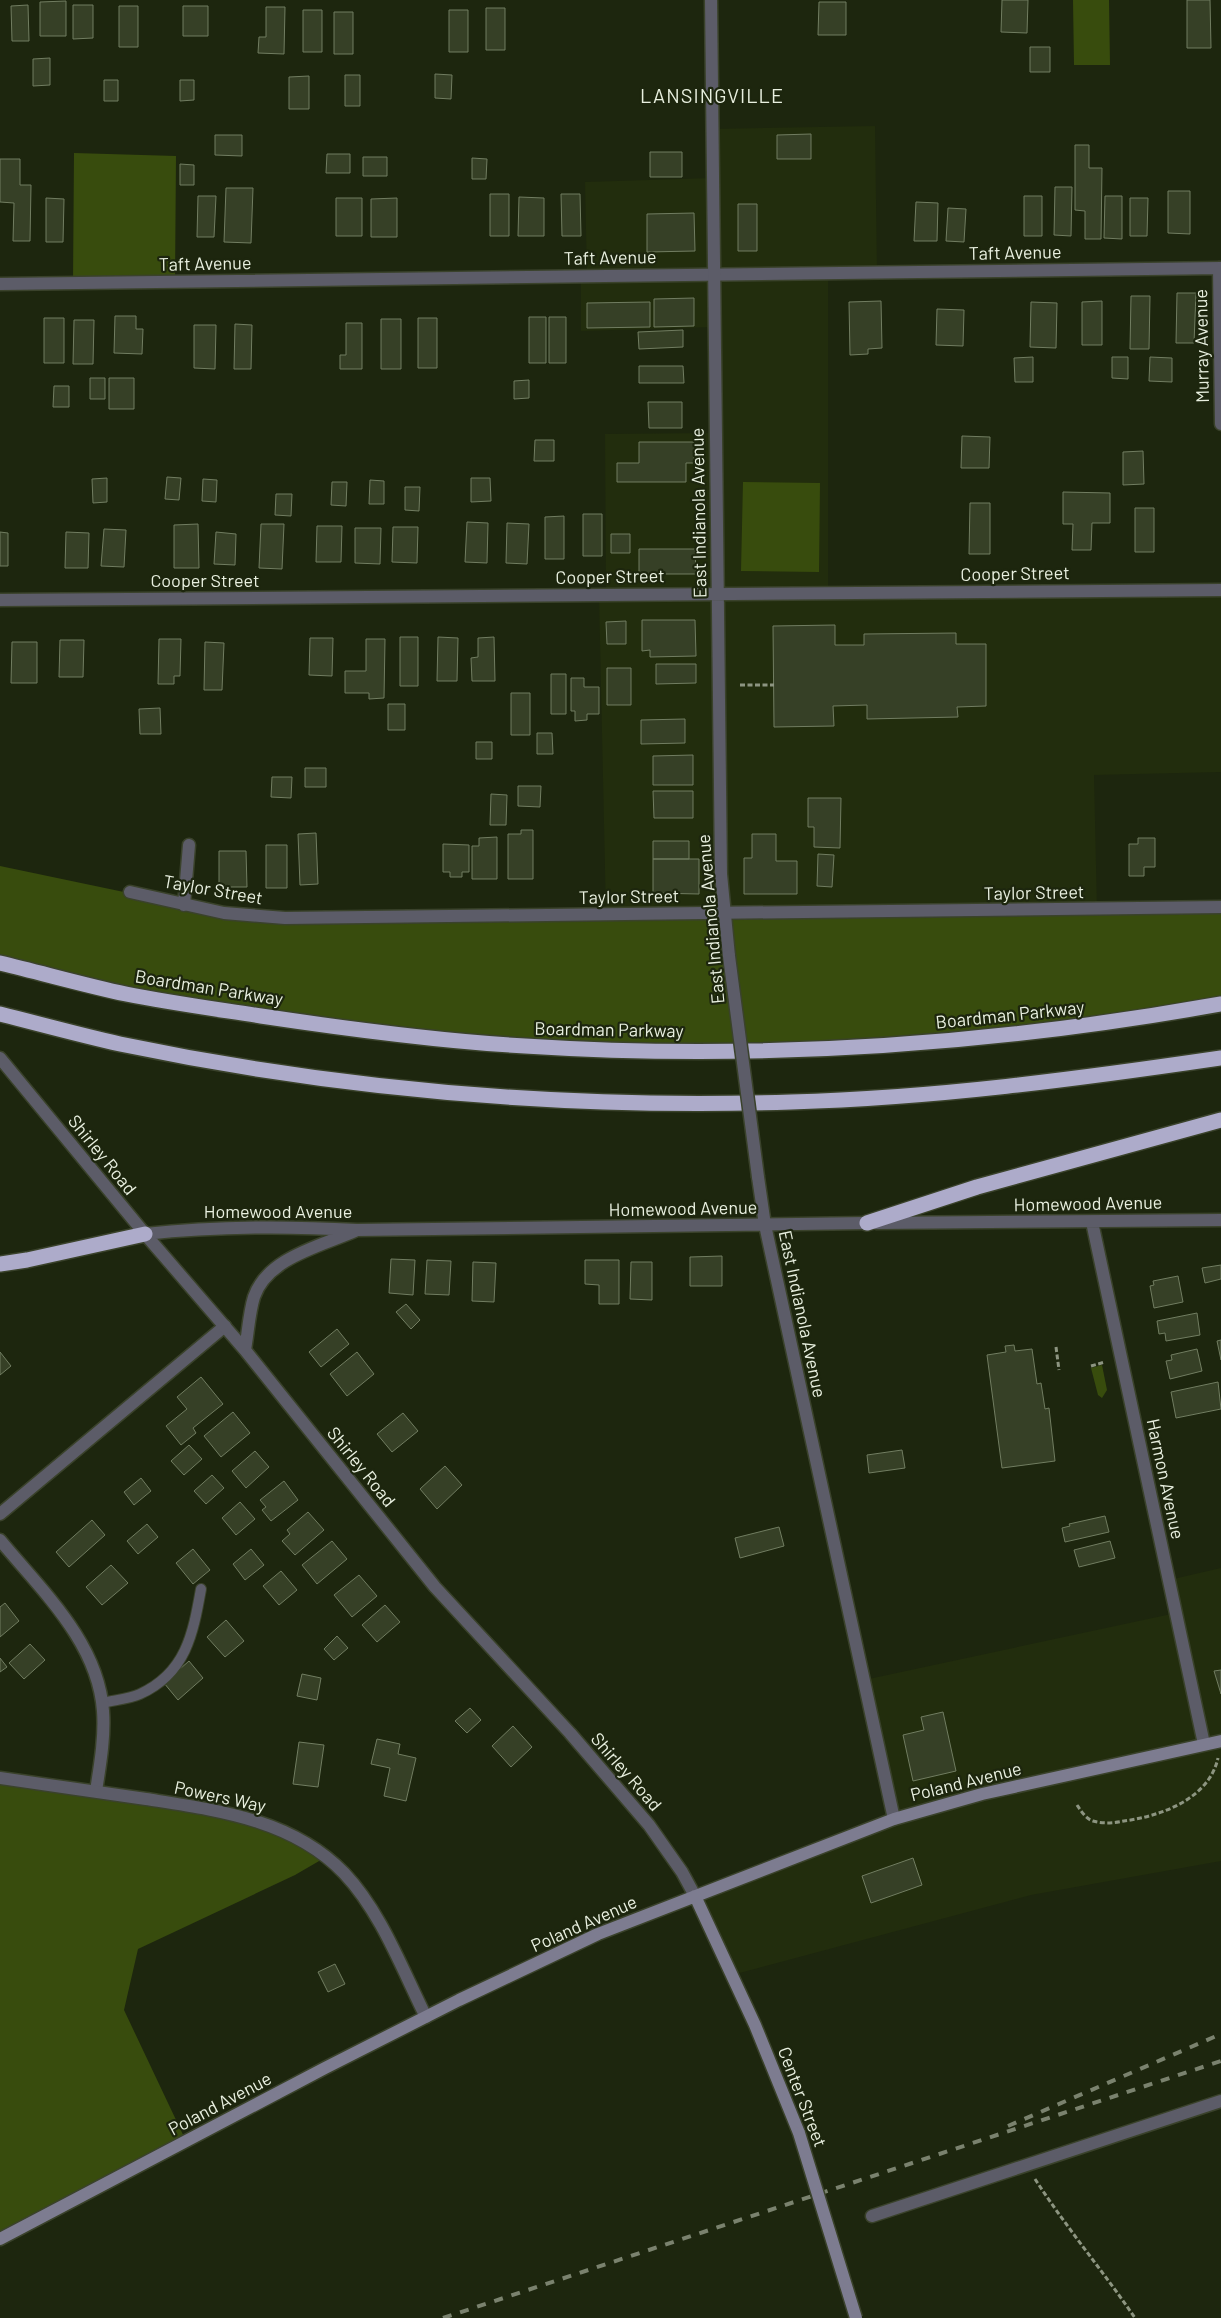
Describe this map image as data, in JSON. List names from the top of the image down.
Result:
{
  "streets": {
    "highway": ["Boardman Parkway"],
    "main road": ["Poland Avenue", "Center Street"],
    "street": [
      "Taft Avenue",
      "Murray Avenue",
      "East Indianola Avenue",
      "Cooper Street",
      "Taylor Street",
      "Shirley Road",
      "Homewood Avenue",
      "Harmon Avenue",
      "Powers Way"
    ]
  },
  "crossings": [
    ["Taft Avenue", "Murray Avenue"],
    ["Taft Avenue", "East Indianola Avenue"],
    ["East Indianola Avenue", "Cooper Street"],
    ["East Indianola Avenue", "Taylor Street"],
    ["East Indianola Avenue", "Homewood Avenue"],
    ["East Indianola Avenue", "Poland Avenue"],
    ["Shirley Road", "Homewood Avenue"],
    ["Shirley Road", "Poland Avenue"],
    ["Shirley Road", "Center Street"],
    ["Homewood Avenue", "Harmon Avenue"],
    ["Harmon Avenue", "Poland Avenue"],
    ["Poland Avenue", "Powers Way"],
    ["Poland Avenue", "Center Street"]
  ],
  "districts": ["LANSINGVILLE"]
}
